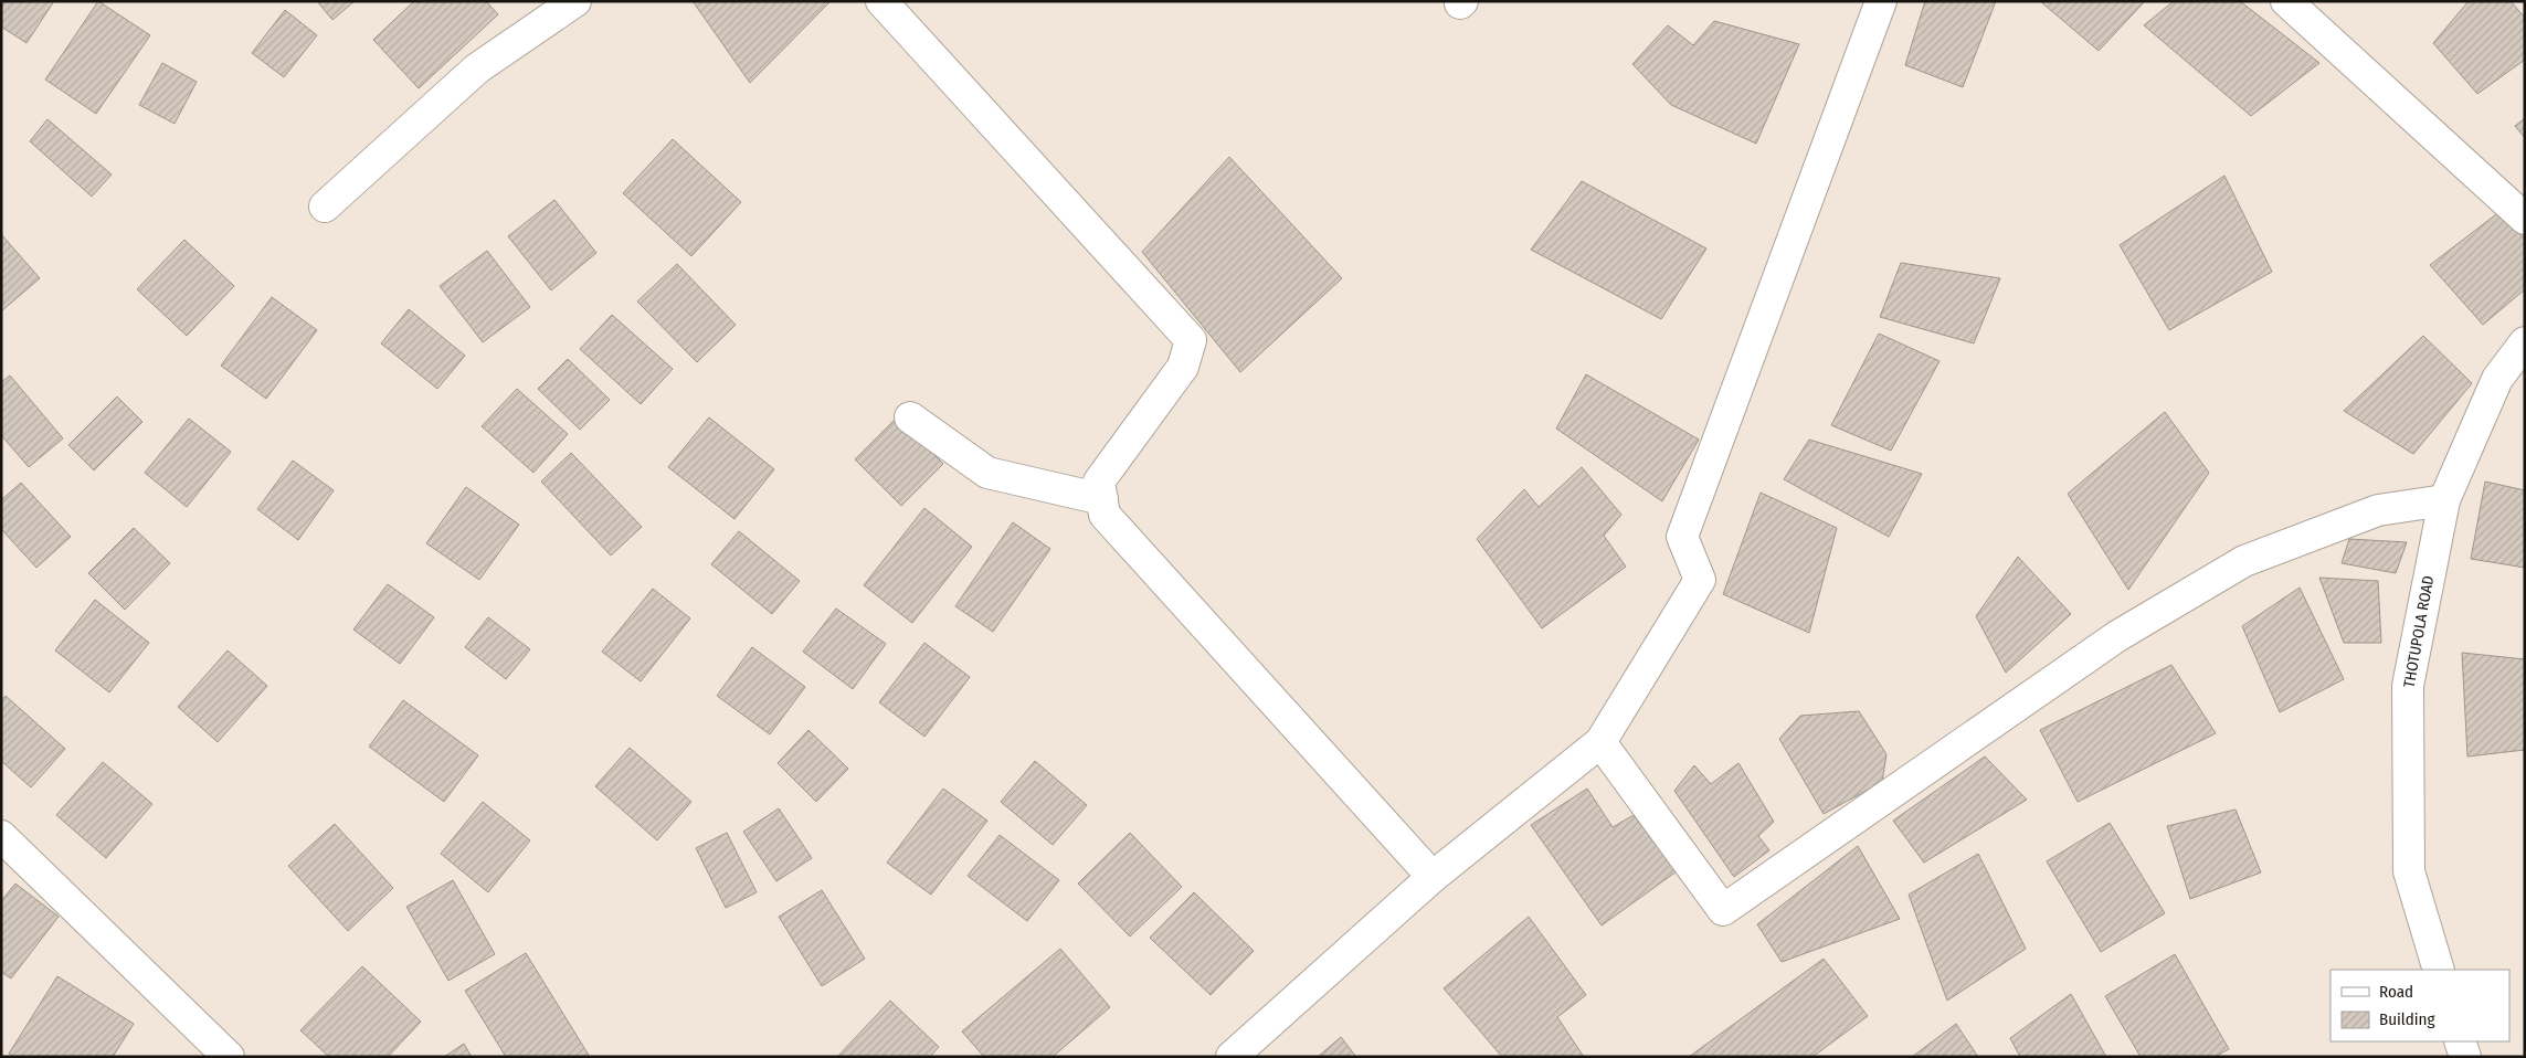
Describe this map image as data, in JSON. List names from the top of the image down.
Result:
{
  "streets": {
    "street": ["THOTUPOLA ROAD"]
  },
  "legend": ["Road", "Building"]
}
